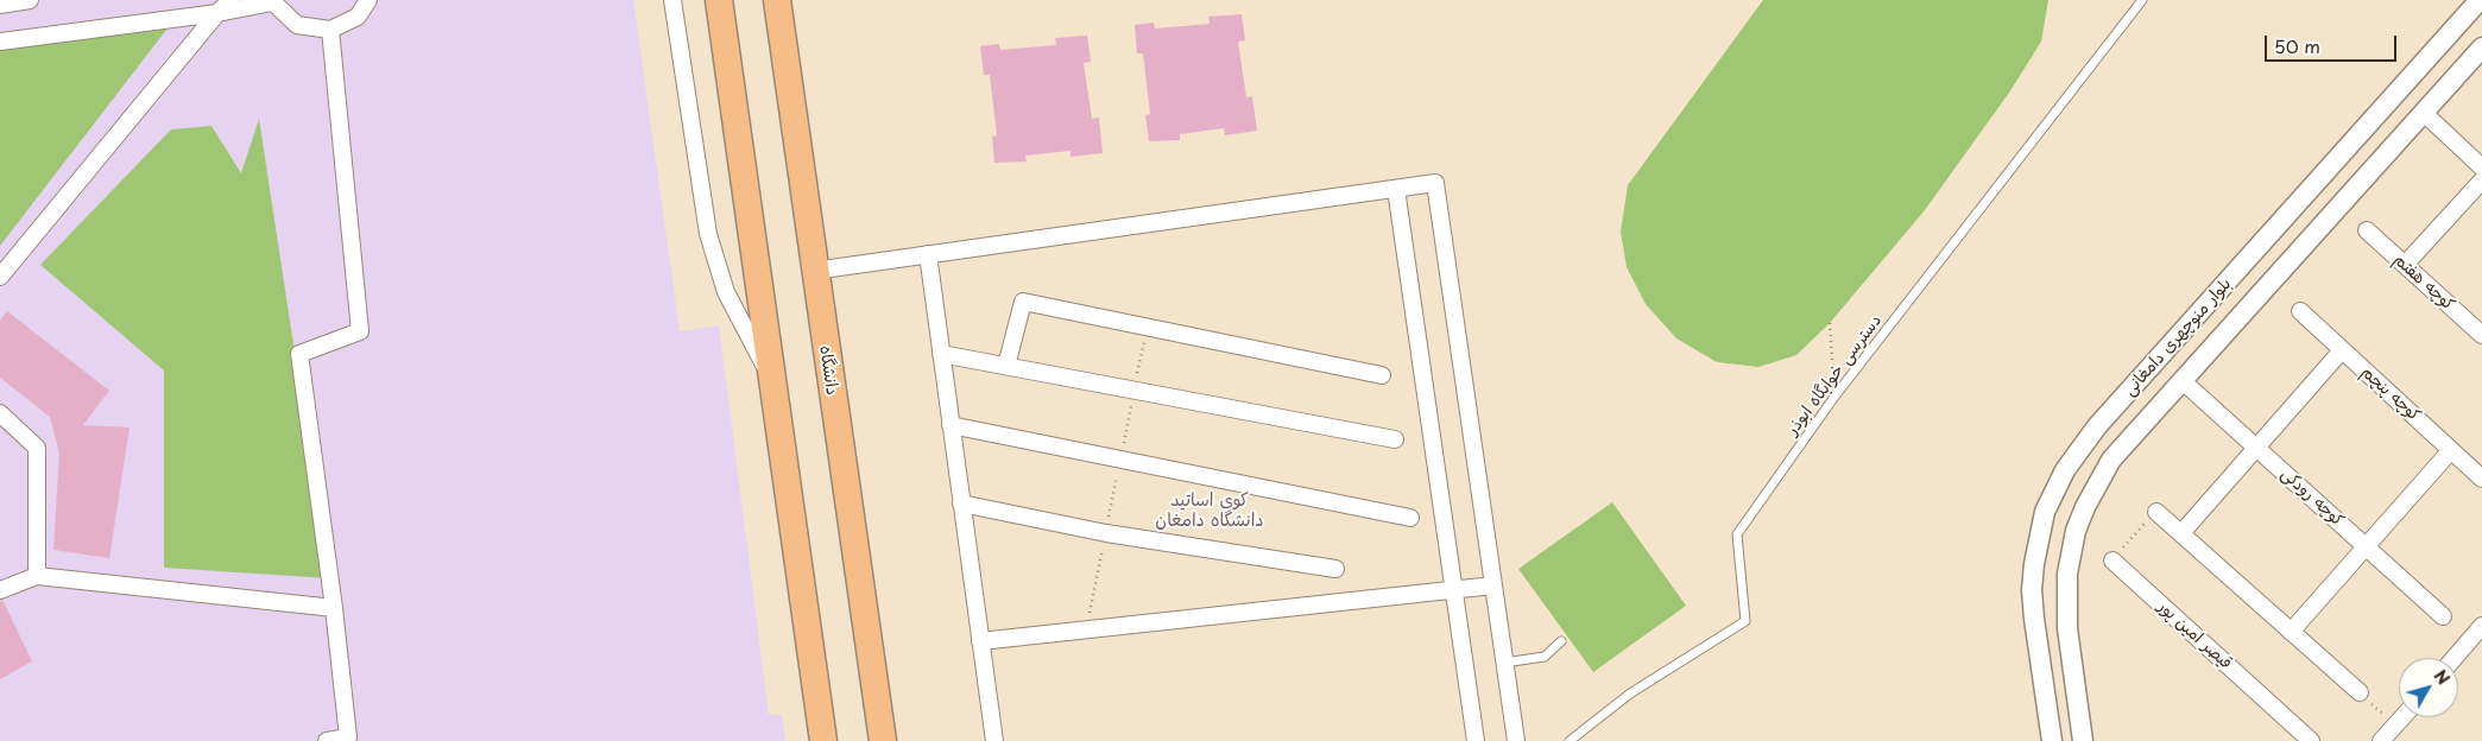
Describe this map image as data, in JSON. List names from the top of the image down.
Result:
{
  "streets": {
    "highway": ["دانشگاه"],
    "street": [
      "کوچه هفتم",
      "بلوار منوچهری دامغانی",
      "کوچه پنچم",
      "کوچه رودکی",
      "قیصر امین پور"
    ],
    "lane": ["دسترسی خوابگاه ابوذر"]
  },
  "crossings": [
    ["بلوار منوچهری دامغانی", "کوچه رودکی"]
  ],
  "districts": ["کوی اساتید دانشگاه دامغان"],
  "scale_bar": "50 m",
  "north": "top right"
}
